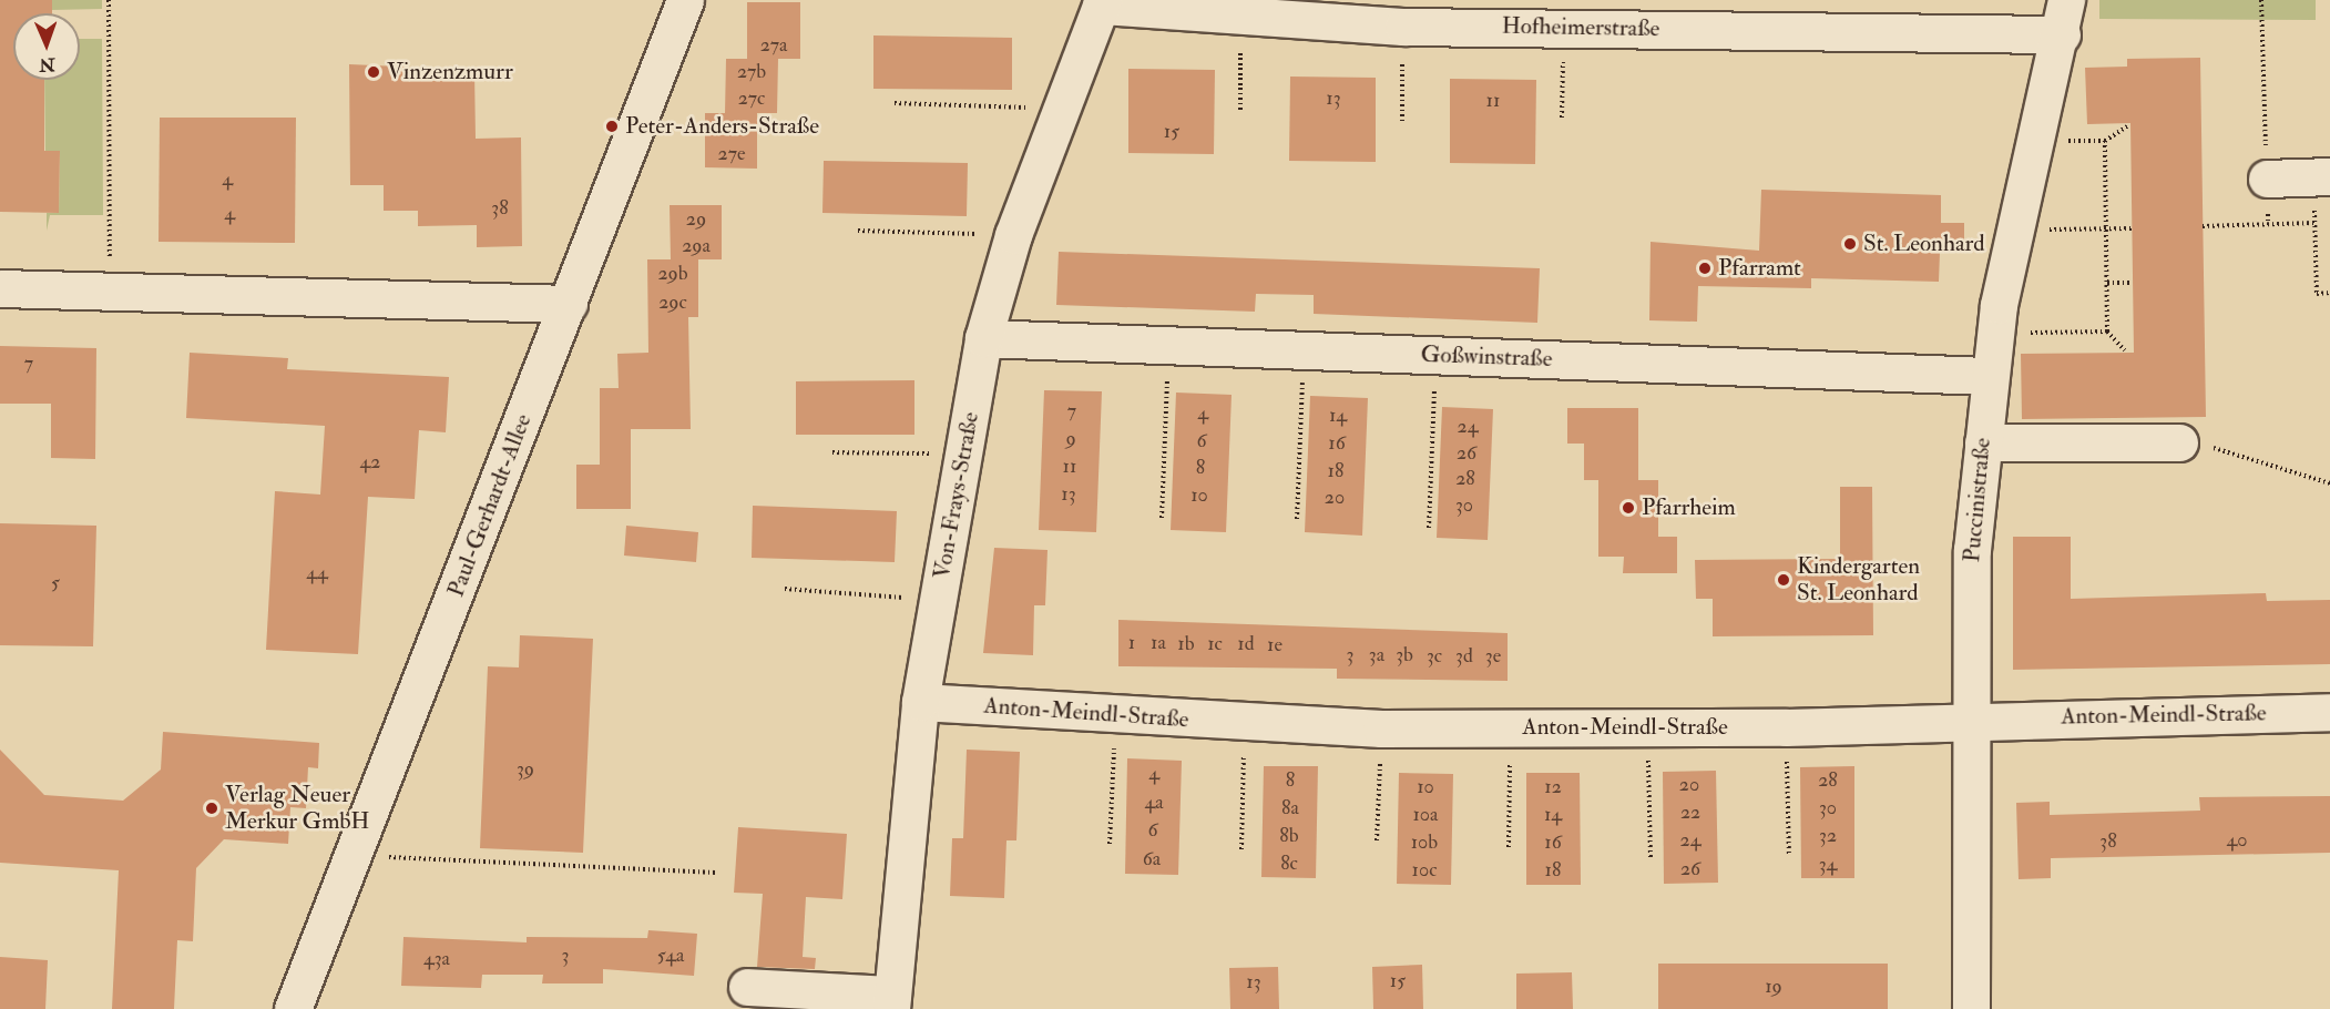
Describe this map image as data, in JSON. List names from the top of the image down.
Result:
{
  "streets": {
    "street": [
      "Hofheimerstraße",
      "Goßwinstraße",
      "Von-Frays-Straße",
      "Puccinistraße",
      "Paul-Gerhardt-Allee",
      "Anton-Meindl-Straße"
    ]
  },
  "crossings": [
    ["Hofheimerstraße", "Von-Frays-Straße"],
    ["Hofheimerstraße", "Puccinistraße"],
    ["Goßwinstraße", "Von-Frays-Straße"],
    ["Goßwinstraße", "Puccinistraße"],
    ["Von-Frays-Straße", "Anton-Meindl-Straße"],
    ["Puccinistraße", "Anton-Meindl-Straße"]
  ],
  "places": [
    "Vinzenzmurr",
    "Peter-Anders-Straße",
    "St. Leonhard",
    "Pfarramt",
    "Pfarrheim",
    "Kindergarten St. Leonhard",
    "Verlag Neuer Merkur GmbH"
  ],
  "house_numbers": [
    "27a",
    "27b",
    "27c",
    "13",
    "11",
    "15",
    "27e",
    "4",
    "38",
    "4",
    "29",
    "29a",
    "29b",
    "29c",
    "7",
    "7",
    "4",
    "14",
    "24",
    "9",
    "6",
    "16",
    "26",
    "42",
    "11",
    "8",
    "18",
    "28",
    "13",
    "10",
    "20",
    "30",
    "44",
    "5",
    "1",
    "1a",
    "1b",
    "1c",
    "1d",
    "1e",
    "3",
    "3a",
    "3b",
    "3c",
    "3d",
    "3e",
    "39",
    "4",
    "8",
    "28",
    "20",
    "10",
    "12",
    "4a",
    "8a",
    "30",
    "22",
    "10a",
    "14",
    "6",
    "8b",
    "32",
    "24",
    "40",
    "38",
    "10b",
    "16",
    "6a",
    "8c",
    "34",
    "26",
    "10c",
    "18",
    "3",
    "54a",
    "43a",
    "15",
    "13",
    "19"
  ],
  "north": "bottom"
}
